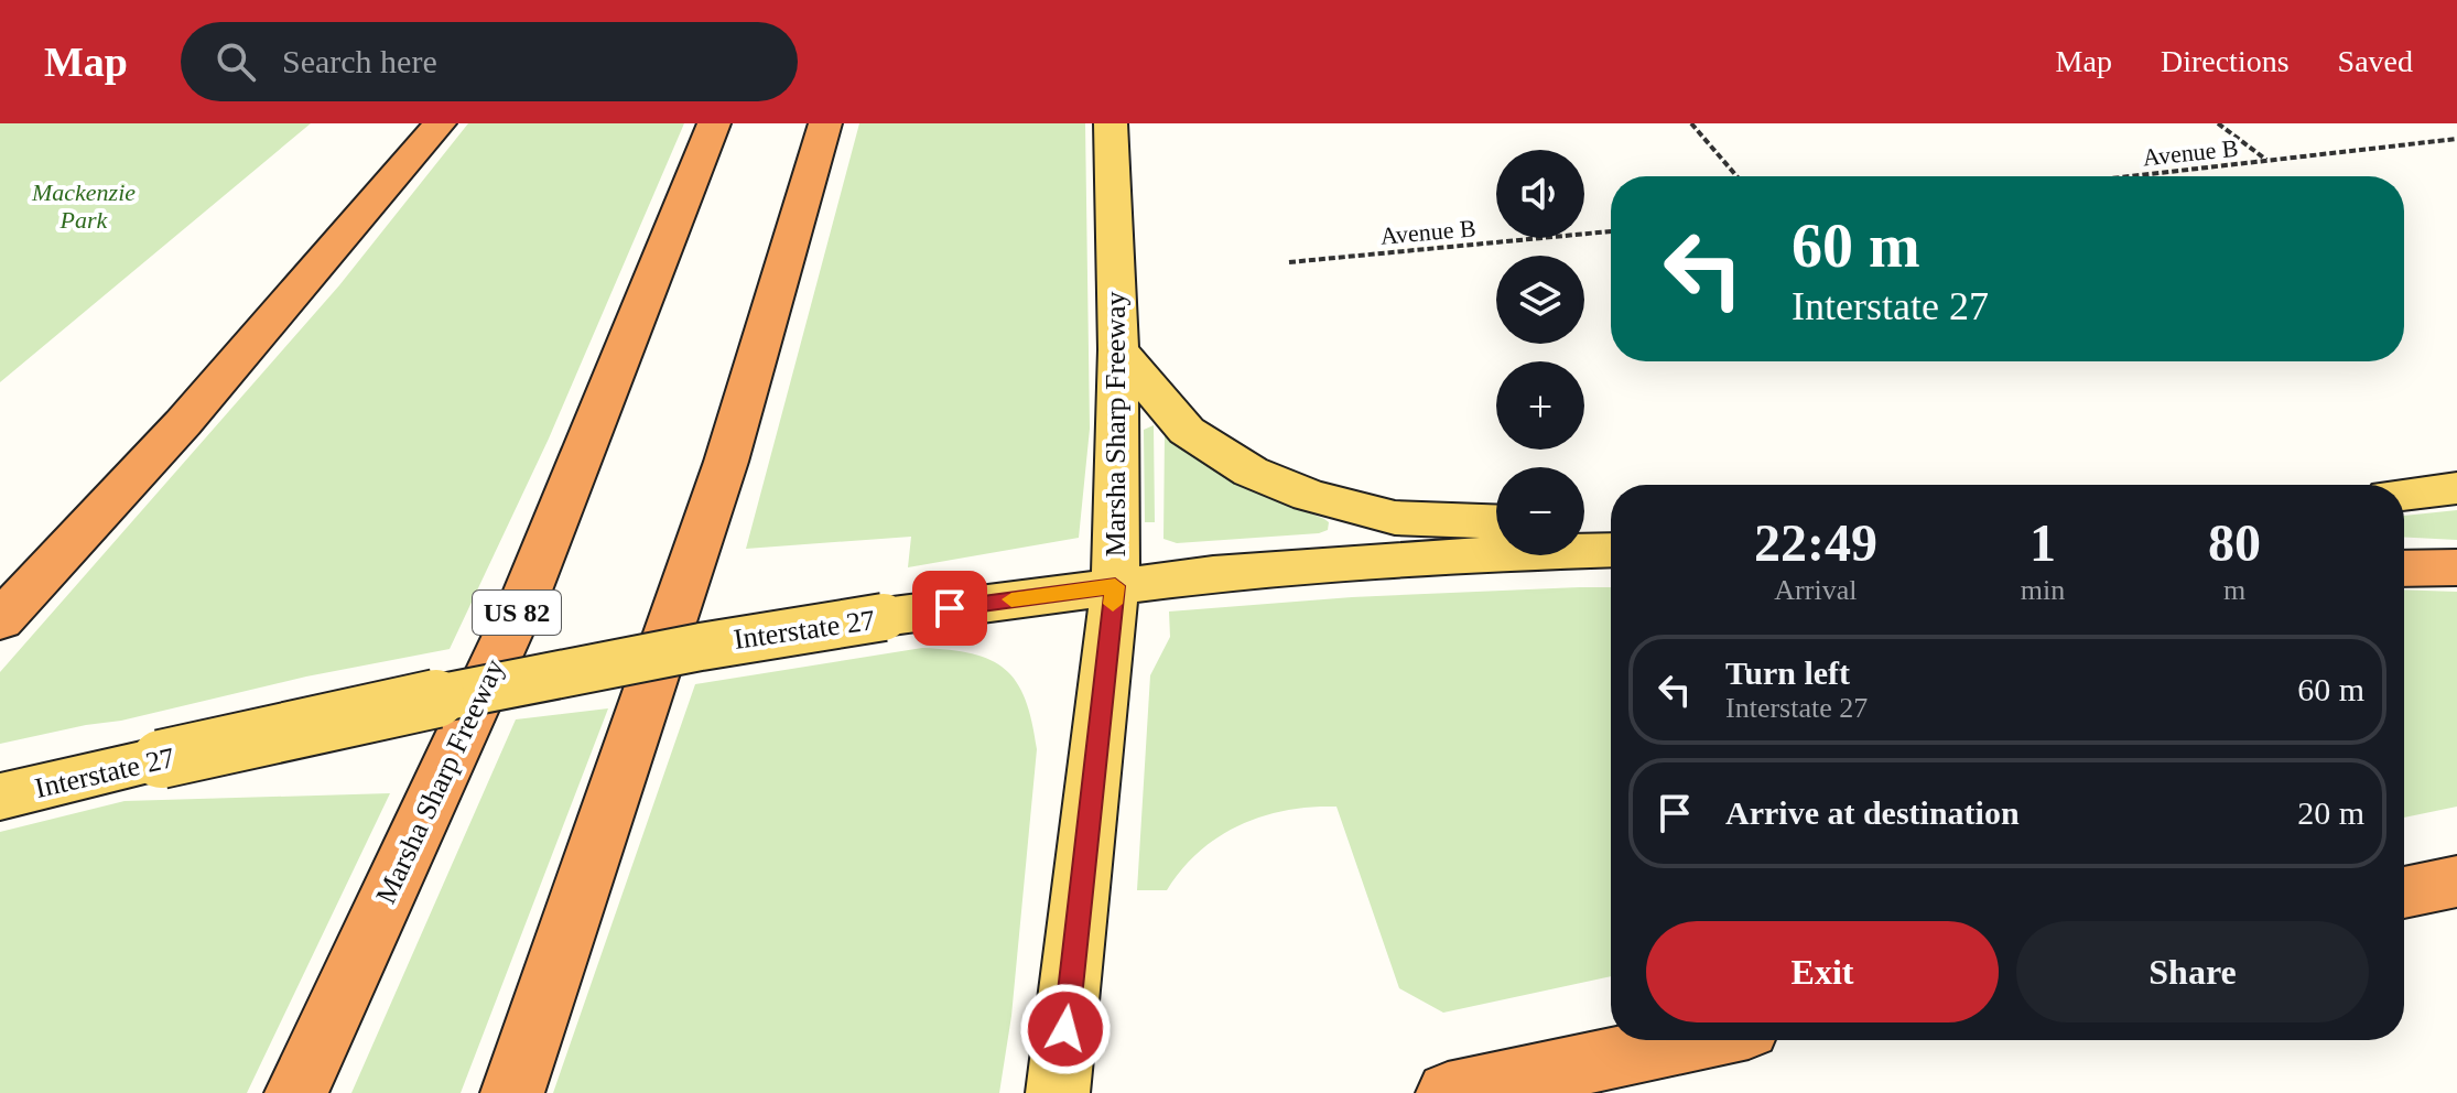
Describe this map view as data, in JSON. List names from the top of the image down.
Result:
{
  "streets": {
    "highway": ["Marsha Sharp Freeway", "US 82"],
    "main road": ["Interstate 27"],
    "path": ["Avenue B"]
  },
  "crossings": [
    ["Marsha Sharp Freeway", "Interstate 27"]
  ],
  "parks": ["Mackenzie Park"],
  "page": {
    "header": "Map",
    "search": "Search here",
    "nav": ["Map", "Directions", "Saved"],
    "map_buttons": ["+", "−"],
    "turn": ["60 m", "Interstate 27"],
    "eta": [
      "22:49",
      "Arrival",
      "1",
      "min",
      "80",
      "m"
    ],
    "list": [
      {
        "name": "Turn left",
        "note": "Interstate 27",
        "value": "60 m"
      },
      {
        "name": "Arrive at destination",
        "value": "20 m"
      }
    ],
    "buttons": ["Exit", "Share"]
  }
}
